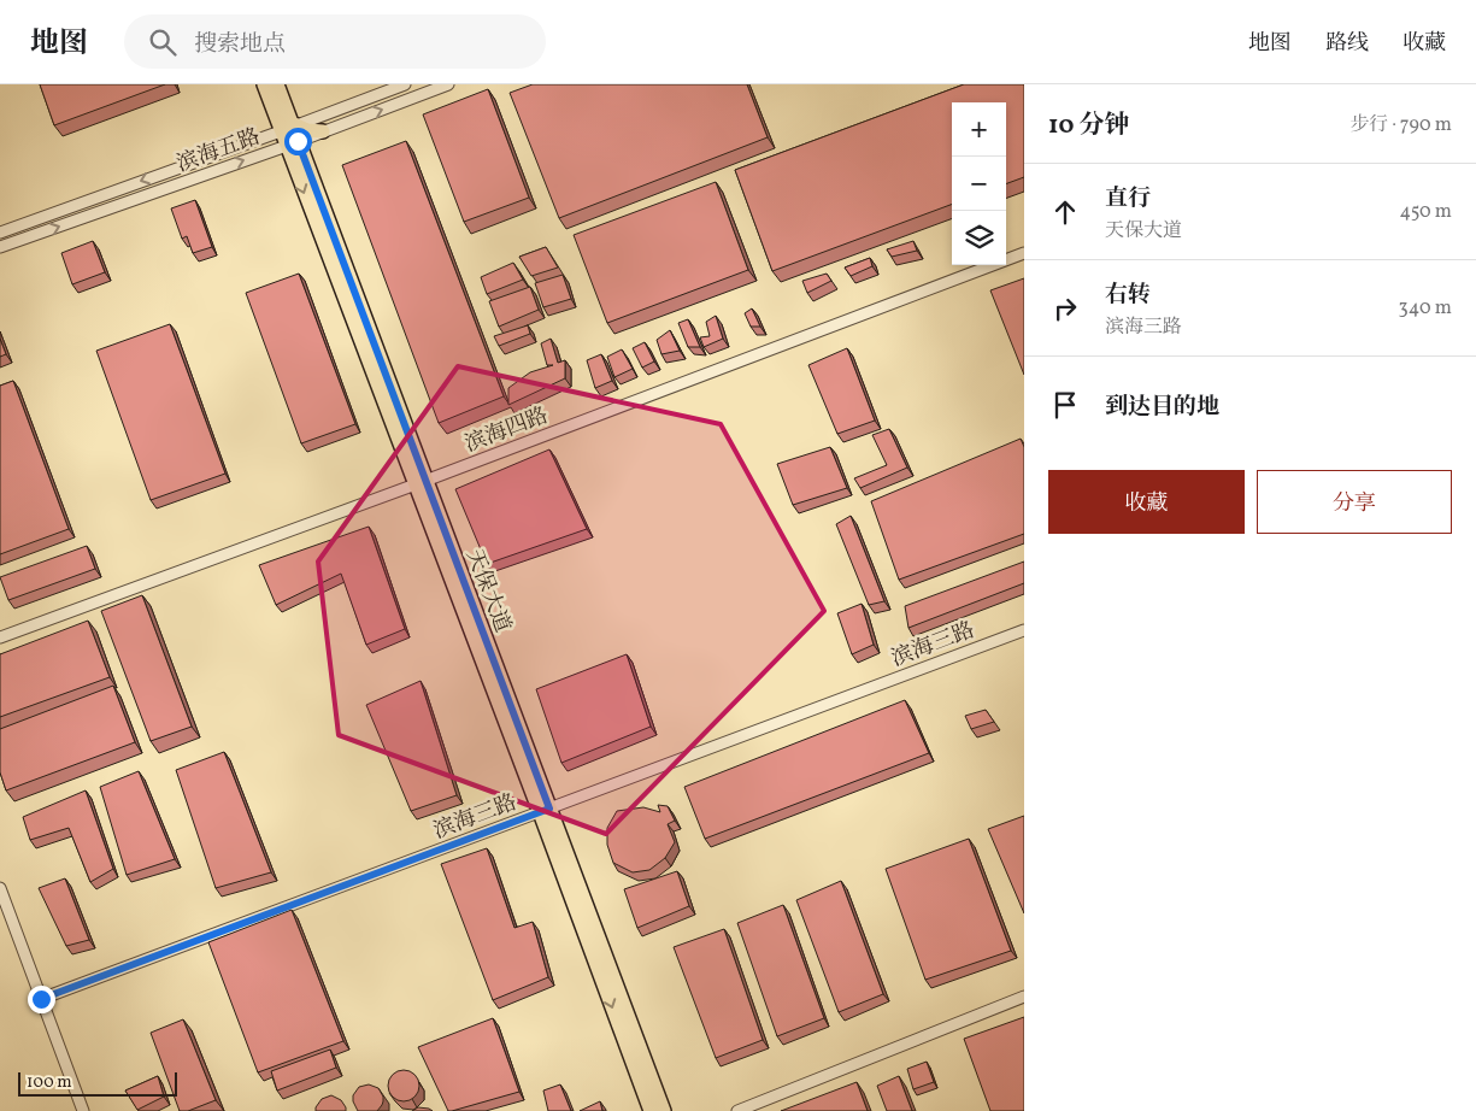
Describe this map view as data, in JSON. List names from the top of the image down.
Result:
{
  "streets": {
    "main road": ["天保大道"],
    "street": ["滨海五路", "滨海四路", "滨海三路"]
  },
  "crossings": [
    ["滨海五路", "天保大道"],
    ["滨海四路", "天保大道"],
    ["天保大道", "滨海三路"]
  ],
  "scale_bar": "100 m",
  "page": {
    "header": "地图",
    "search": "搜索地点",
    "nav": ["地图", "路线", "收藏"],
    "heading": ["10 分钟", "步行 · 790 m"],
    "map_buttons": ["+", "−"],
    "list": [
      ["直行", "天保大道", "450 m"],
      ["右转", "滨海三路", "340 m"],
      "到达目的地"
    ],
    "buttons": ["收藏", "分享"],
    "scale": "100 m"
  }
}
